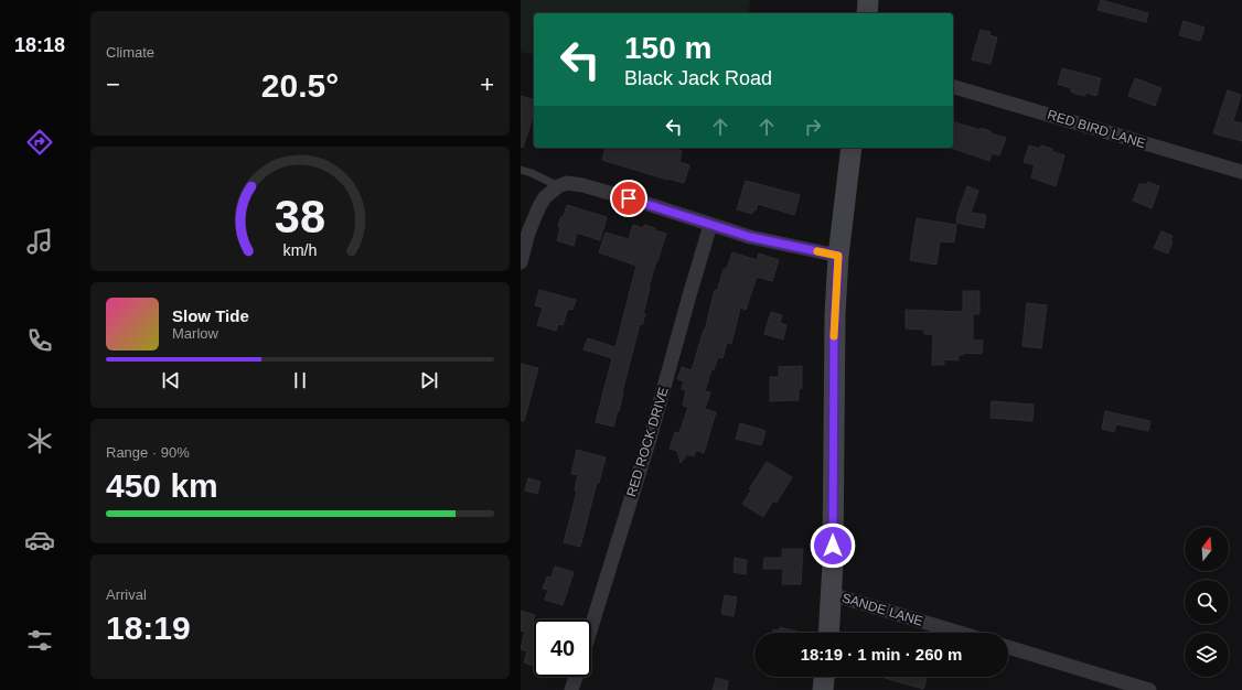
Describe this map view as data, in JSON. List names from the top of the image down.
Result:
{
  "streets": {
    "street": ["RED BIRD LANE", "RED ROCK DRIVE", "SANDE LANE"]
  },
  "north": "top",
  "page": {
    "tabs": "18:18",
    "tile": [
      "Climate",
      ["Range · 90%", "450 km"],
      ["Arrival", "18:19"]
    ],
    "turn": ["150 m", "Black Jack Road"],
    "heat": ["−", "20.5°", "+"],
    "song": ["Slow Tide", "Marlow"],
    "limit": "40",
    "trip": "18:19 · 1 min · 260 m",
    "gauge": ["38", "km/h"]
  }
}
